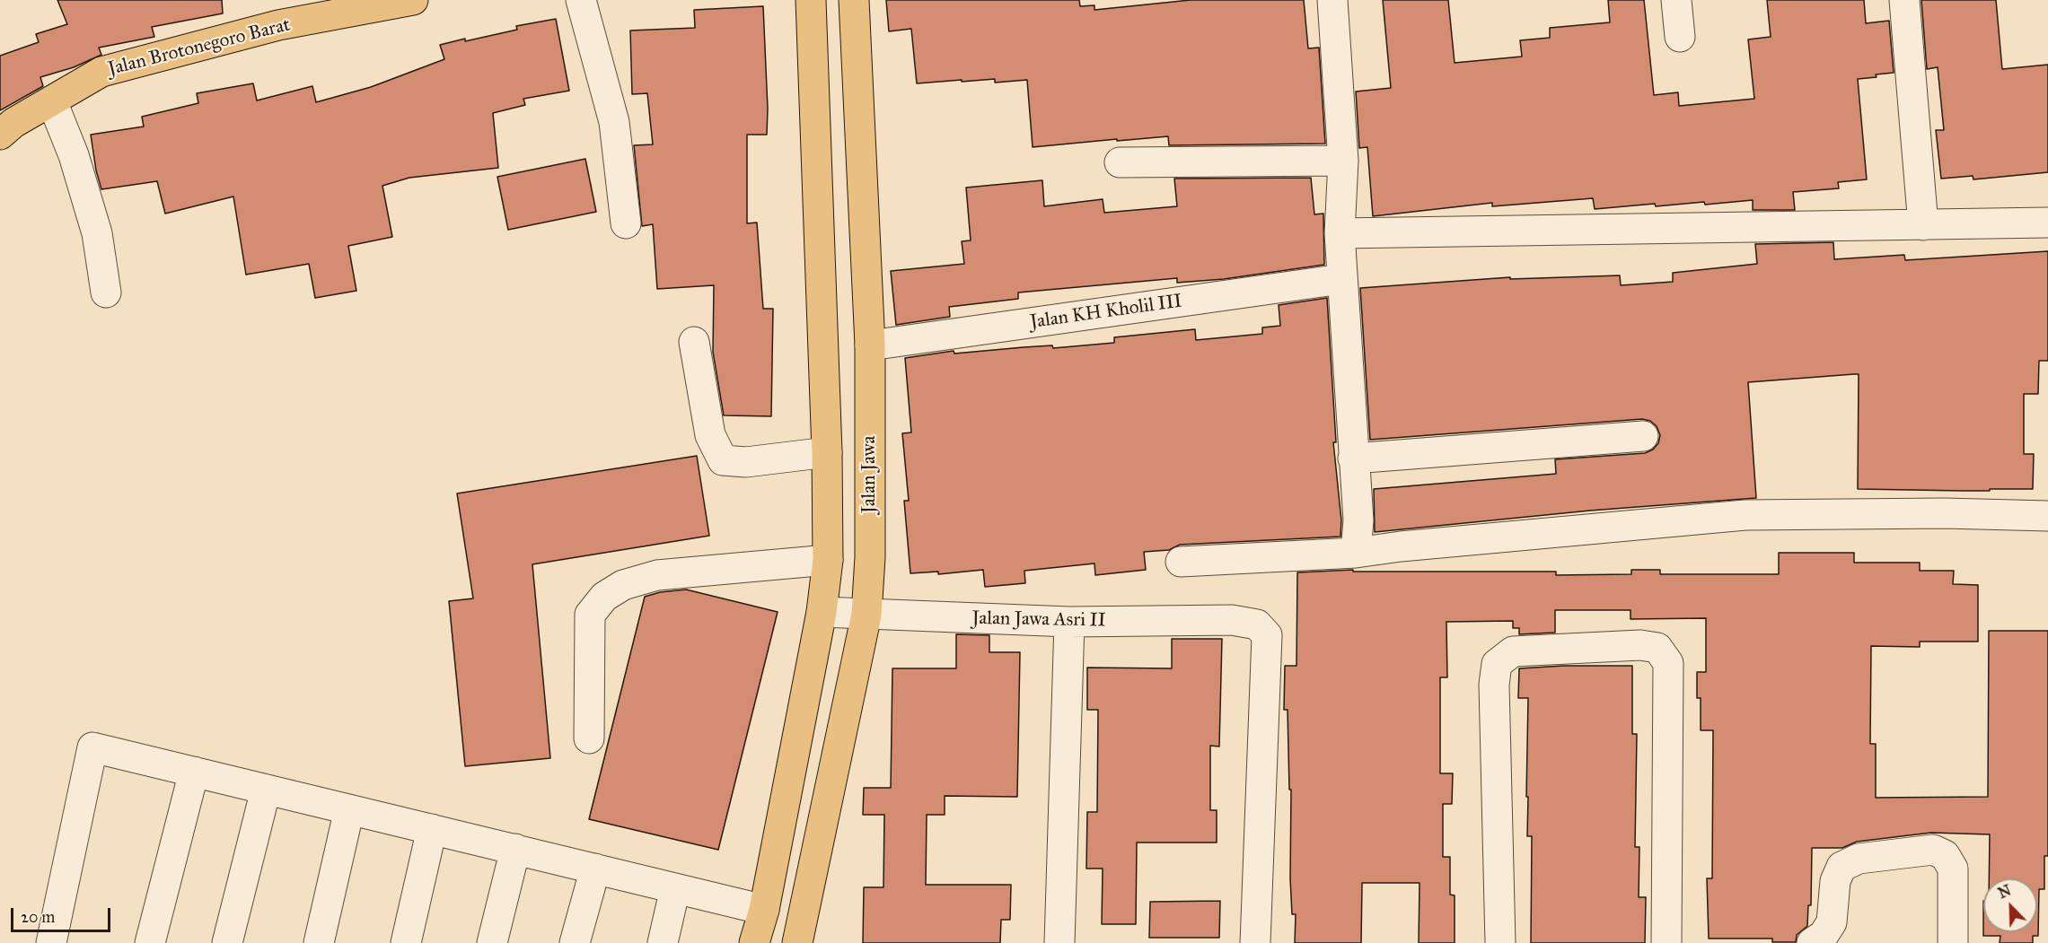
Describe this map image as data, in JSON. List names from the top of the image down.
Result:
{
  "streets": {
    "main road": ["Jalan Brotonegoro Barat", "Jalan Jawa"],
    "street": ["Jalan KH Kholil III", "Jalan Jawa Asri II"]
  },
  "crossings": [
    ["Jalan KH Kholil III", "Jalan Jawa"],
    ["Jalan Jawa", "Jalan Jawa Asri II"]
  ],
  "scale_bar": "20 m",
  "north": "top left"
}
